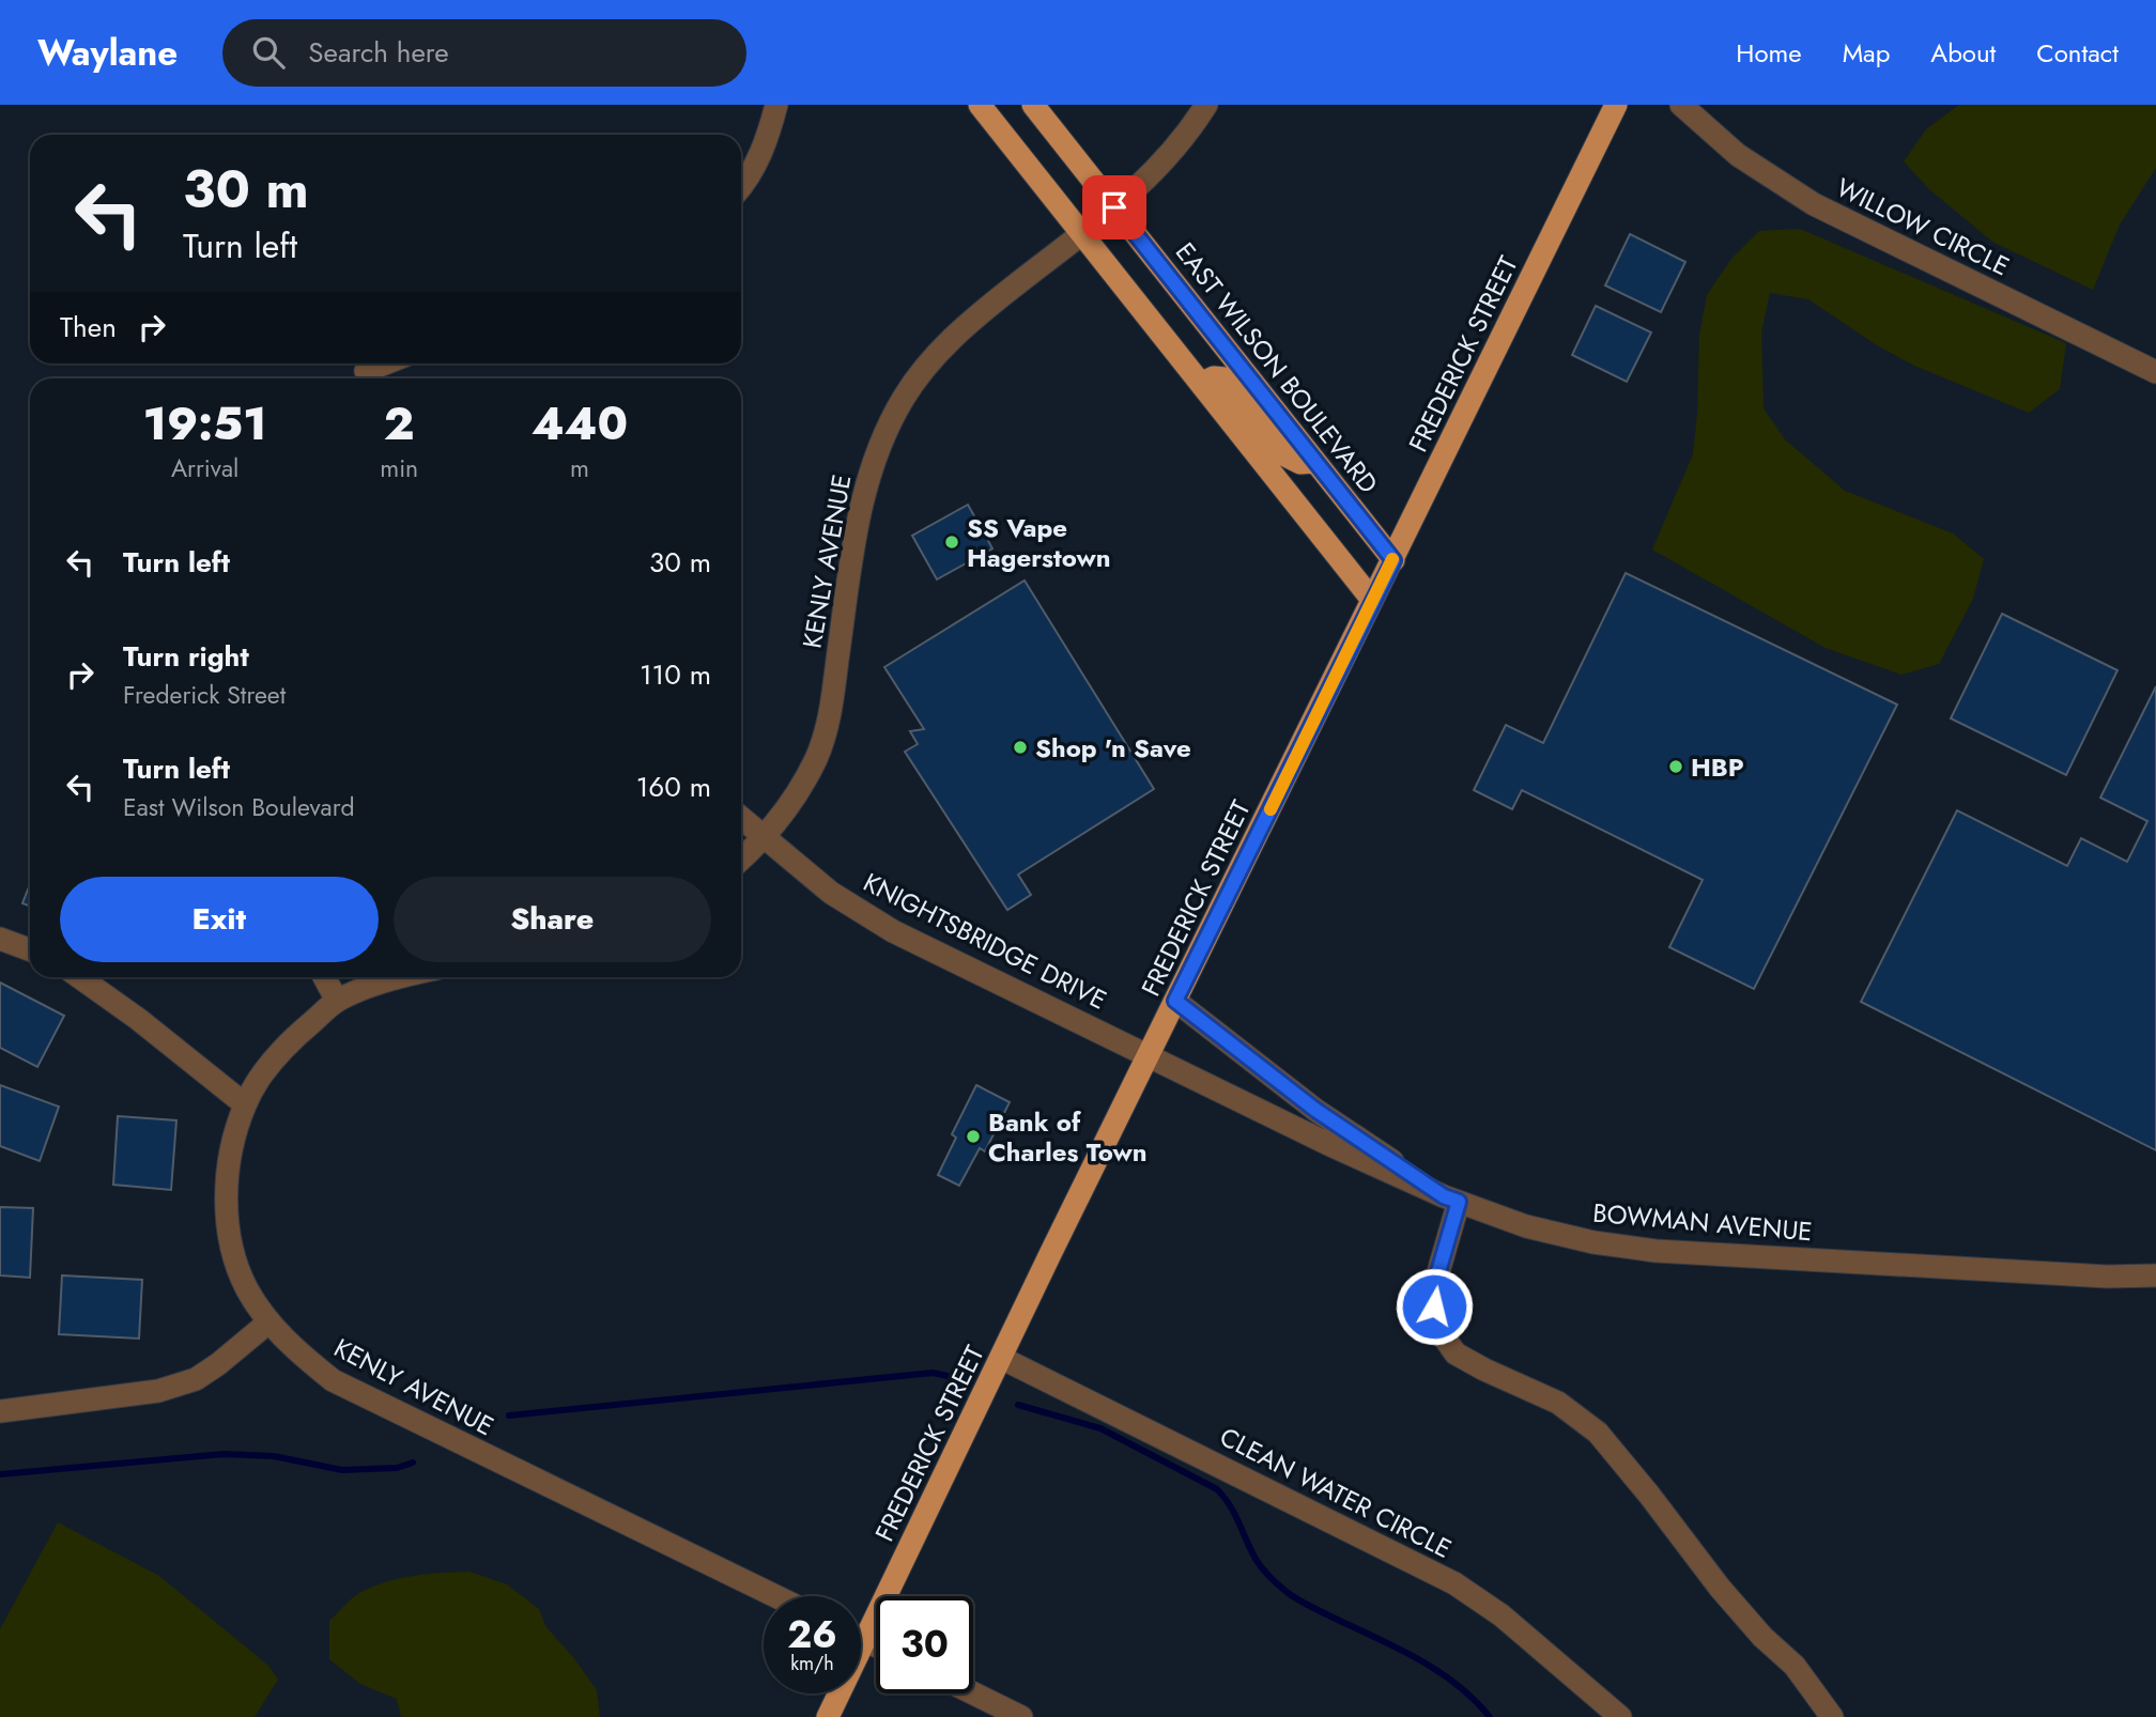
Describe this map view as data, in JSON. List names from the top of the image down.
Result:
{
  "streets": {
    "main road": ["FREDERICK STREET", "EAST WILSON BOULEVARD"],
    "street": [
      "WILLOW CIRCLE",
      "KENLY AVENUE",
      "KNIGHTSBRIDGE DRIVE",
      "BOWMAN AVENUE",
      "CLEAN WATER CIRCLE"
    ]
  },
  "crossings": [
    ["FREDERICK STREET", "EAST WILSON BOULEVARD"],
    ["FREDERICK STREET", "KNIGHTSBRIDGE DRIVE"],
    ["FREDERICK STREET", "BOWMAN AVENUE"],
    ["FREDERICK STREET", "CLEAN WATER CIRCLE"],
    ["EAST WILSON BOULEVARD", "KENLY AVENUE"],
    ["KENLY AVENUE", "KNIGHTSBRIDGE DRIVE"],
    ["KNIGHTSBRIDGE DRIVE", "BOWMAN AVENUE"]
  ],
  "places": [
    "SS Vape Hagerstown",
    "Shop 'n Save",
    "HBP",
    "Bank of Charles Town"
  ],
  "page": {
    "header": "Waylane",
    "search": "Search here",
    "nav": [
      "Home",
      "Map",
      "About",
      "Contact"
    ],
    "turn": ["30 m", "Turn left"],
    "then": "Then",
    "eta": [
      "19:51",
      "Arrival",
      "2",
      "min",
      "440",
      "m"
    ],
    "list": [
      {
        "name": "Turn left",
        "value": "30 m"
      },
      {
        "name": "Turn right",
        "note": "Frederick Street",
        "value": "110 m"
      },
      {
        "name": "Turn left",
        "note": "East Wilson Boulevard",
        "value": "160 m"
      }
    ],
    "buttons": ["Exit", "Share"],
    "speed": "26 km/h",
    "limit": "30"
  }
}
